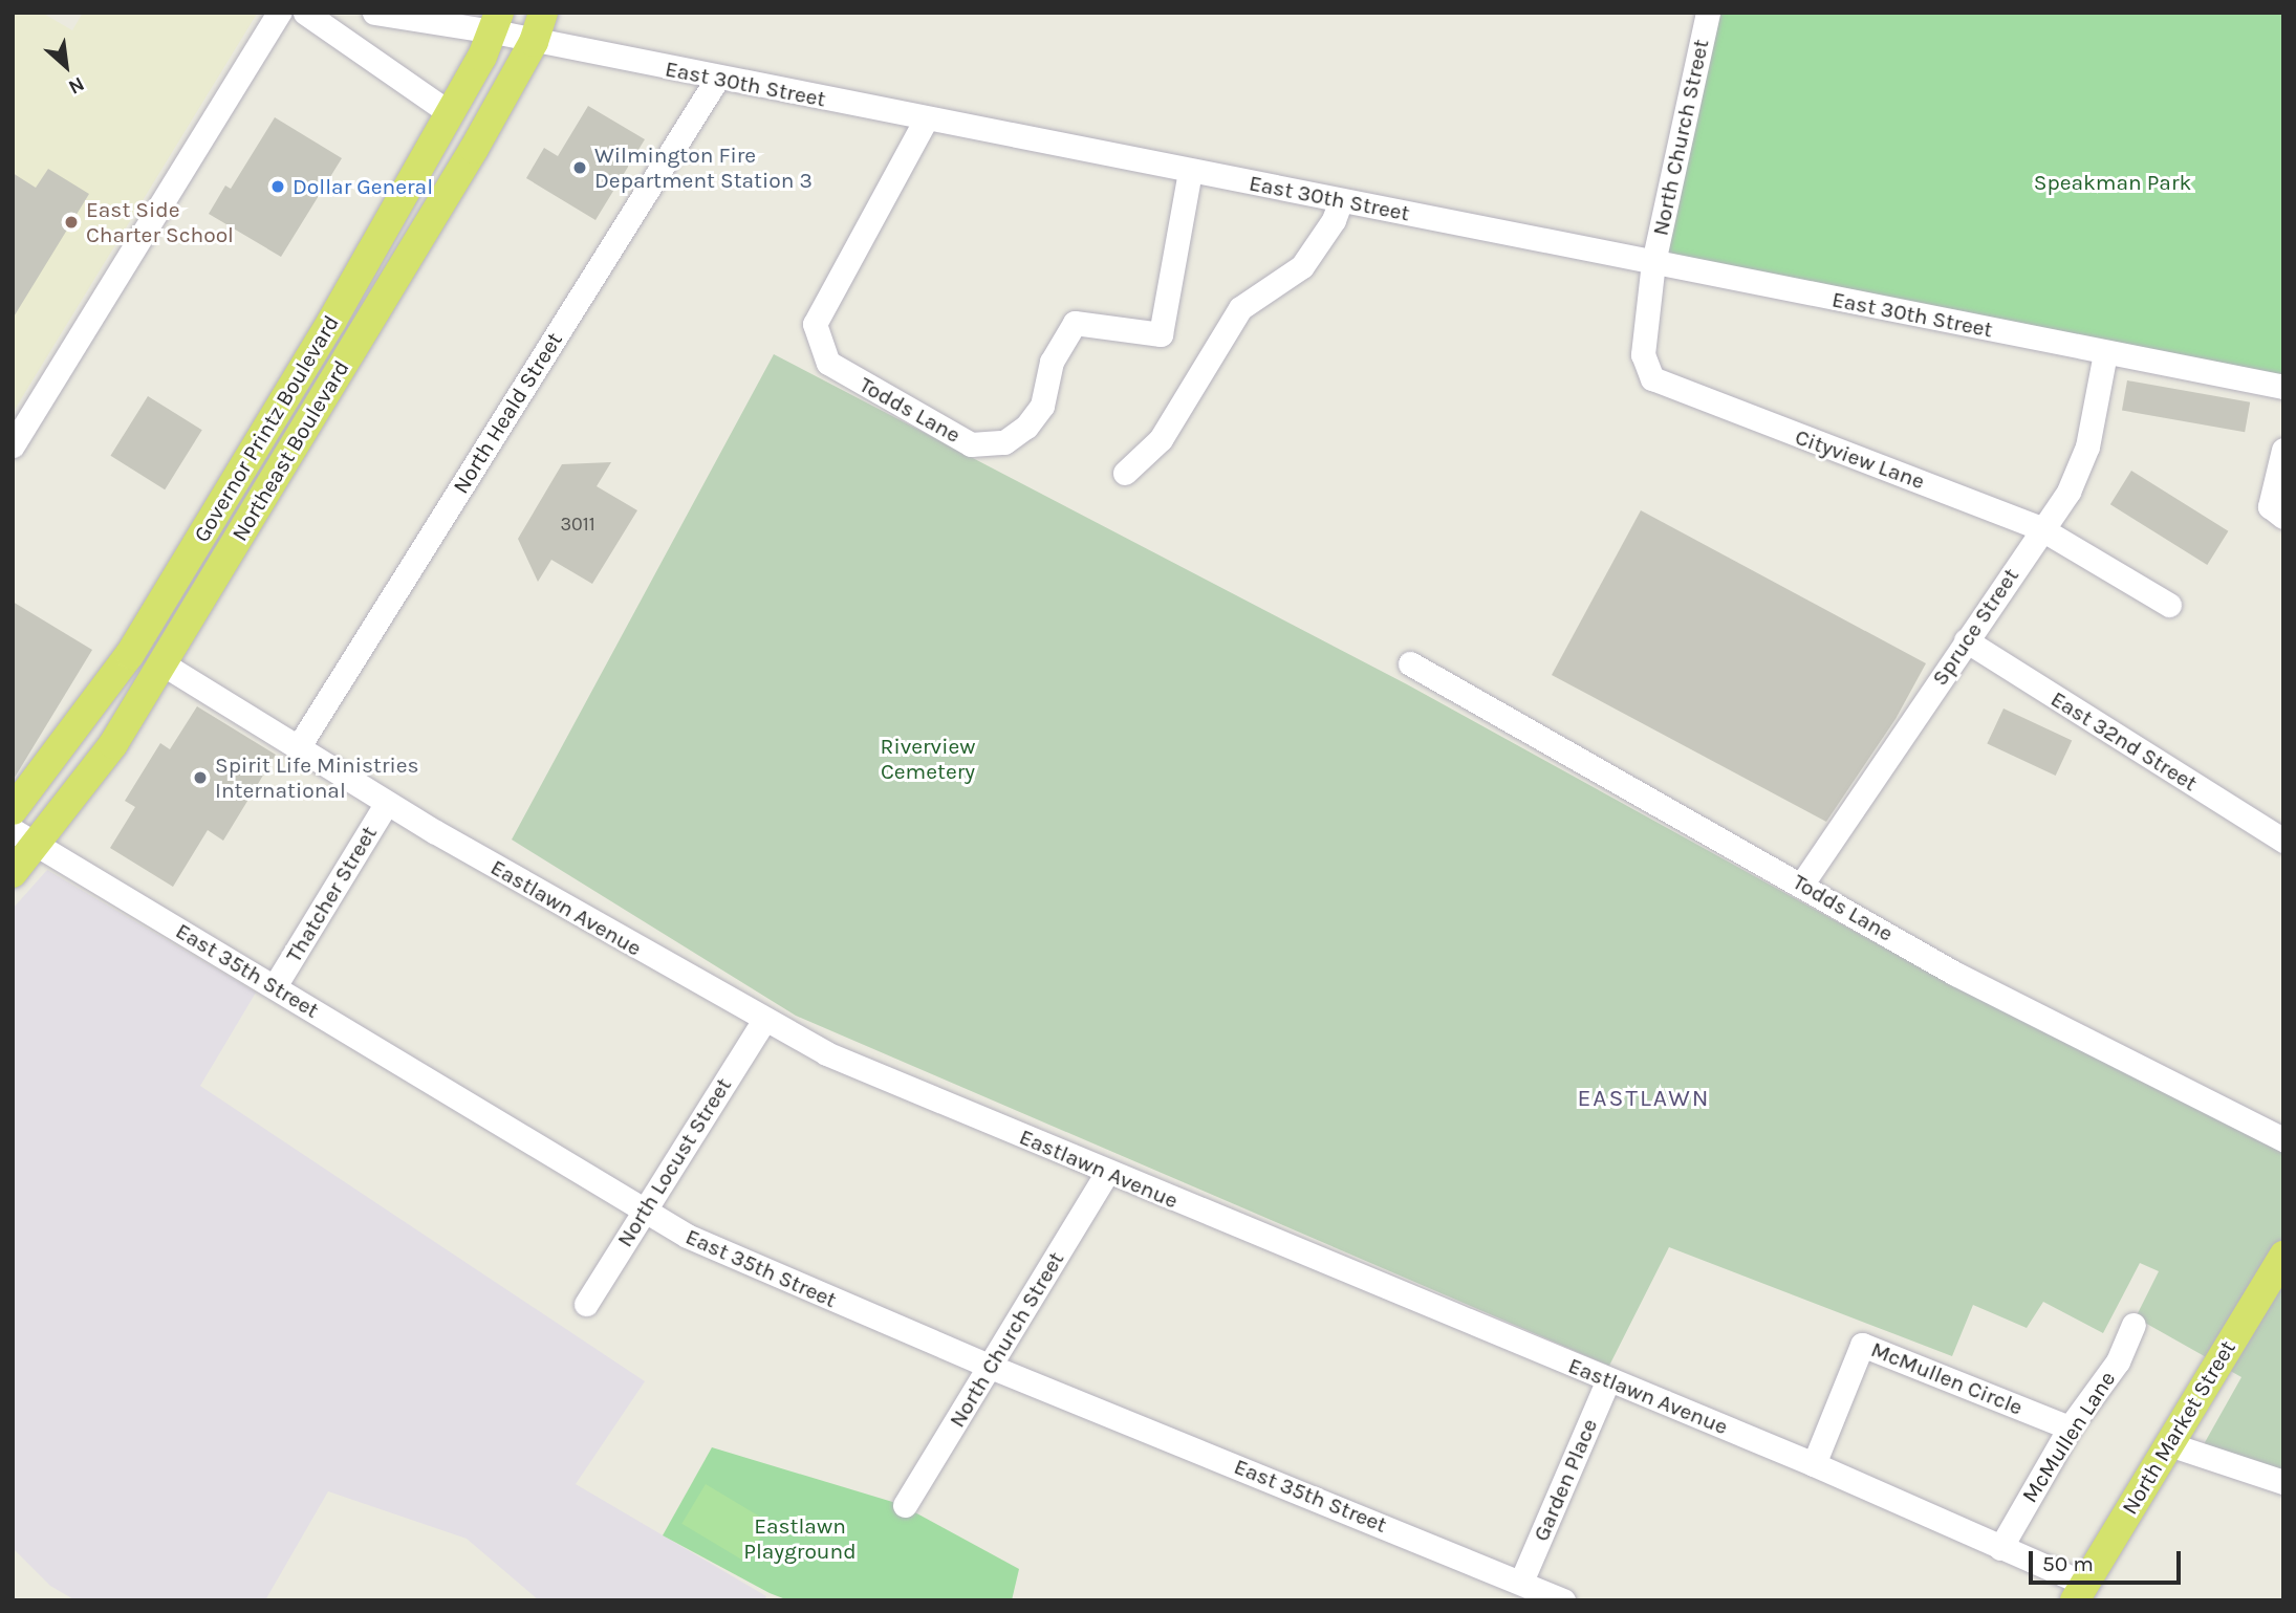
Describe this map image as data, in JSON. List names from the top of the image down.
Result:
{
  "streets": {
    "main road": ["Governor Printz Boulevard", "Northeast Boulevard", "North Market Street"],
    "street": [
      "East 30th Street",
      "North Church Street",
      "Todds Lane",
      "North Heald Street",
      "Cityview Lane",
      "Spruce Street",
      "East 32nd Street",
      "Thatcher Street",
      "Eastlawn Avenue",
      "East 35th Street",
      "North Locust Street",
      "McMullen Circle",
      "McMullen Lane",
      "Garden Place"
    ]
  },
  "crossings": [
    ["East 30th Street", "North Church Street"],
    ["East 30th Street", "Todds Lane"],
    ["East 30th Street", "North Heald Street"],
    ["East 30th Street", "Governor Printz Boulevard"],
    ["East 30th Street", "Northeast Boulevard"],
    ["East 30th Street", "Cityview Lane"],
    ["East 30th Street", "Spruce Street"],
    ["North Church Street", "Cityview Lane"],
    ["North Church Street", "Eastlawn Avenue"],
    ["North Church Street", "East 35th Street"],
    ["Todds Lane", "Spruce Street"],
    ["North Heald Street", "Eastlawn Avenue"],
    ["Northeast Boulevard", "Eastlawn Avenue"],
    ["Northeast Boulevard", "East 35th Street"],
    ["Cityview Lane", "Spruce Street"],
    ["Spruce Street", "East 32nd Street"],
    ["Thatcher Street", "Eastlawn Avenue"],
    ["Thatcher Street", "East 35th Street"],
    ["Eastlawn Avenue", "North Locust Street"],
    ["Eastlawn Avenue", "McMullen Circle"],
    ["Eastlawn Avenue", "North Market Street"],
    ["Eastlawn Avenue", "McMullen Lane"],
    ["Eastlawn Avenue", "Garden Place"],
    ["East 35th Street", "North Locust Street"],
    ["East 35th Street", "Garden Place"],
    ["McMullen Circle", "McMullen Lane"]
  ],
  "districts": ["EASTLAWN"],
  "parks": ["Speakman Park", "Riverview Cemetery", "Eastlawn Playground"],
  "places": [
    "Wilmington Fire Department Station 3",
    "Dollar General",
    "East Side Charter School",
    "Spirit Life Ministries International"
  ],
  "house_numbers": ["3011"],
  "scale_bar": "50 m",
  "north": "bottom right"
}
